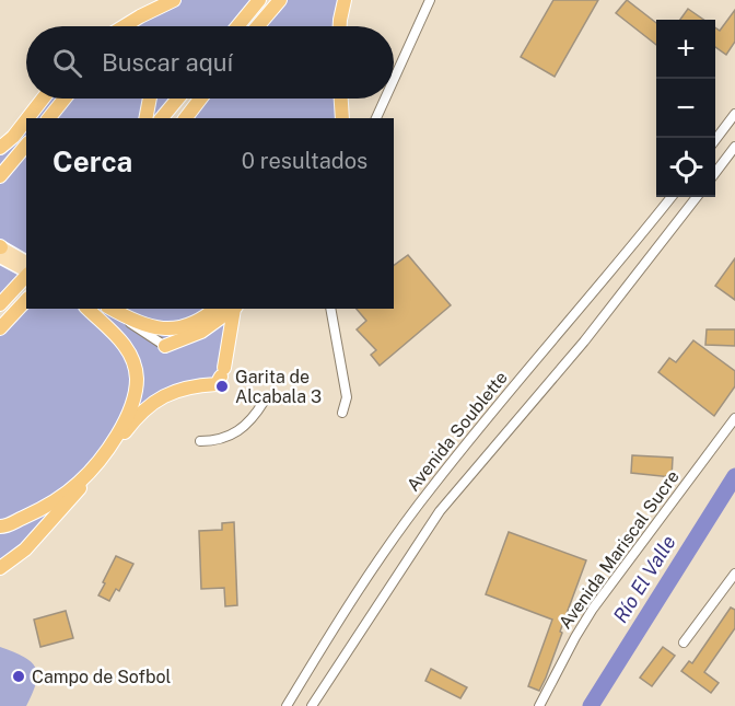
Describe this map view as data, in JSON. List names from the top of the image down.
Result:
{
  "streets": {
    "street": ["Avenida Soublette", "Avenida Mariscal Sucre"]
  },
  "water": ["Río El Valle"],
  "places": ["Garita de Alcabala 3", "Campo de Sofbol"],
  "page": {
    "map_buttons": ["+", "−"],
    "search": "Buscar aquí",
    "heading": ["Cerca", "0 resultados"]
  }
}
